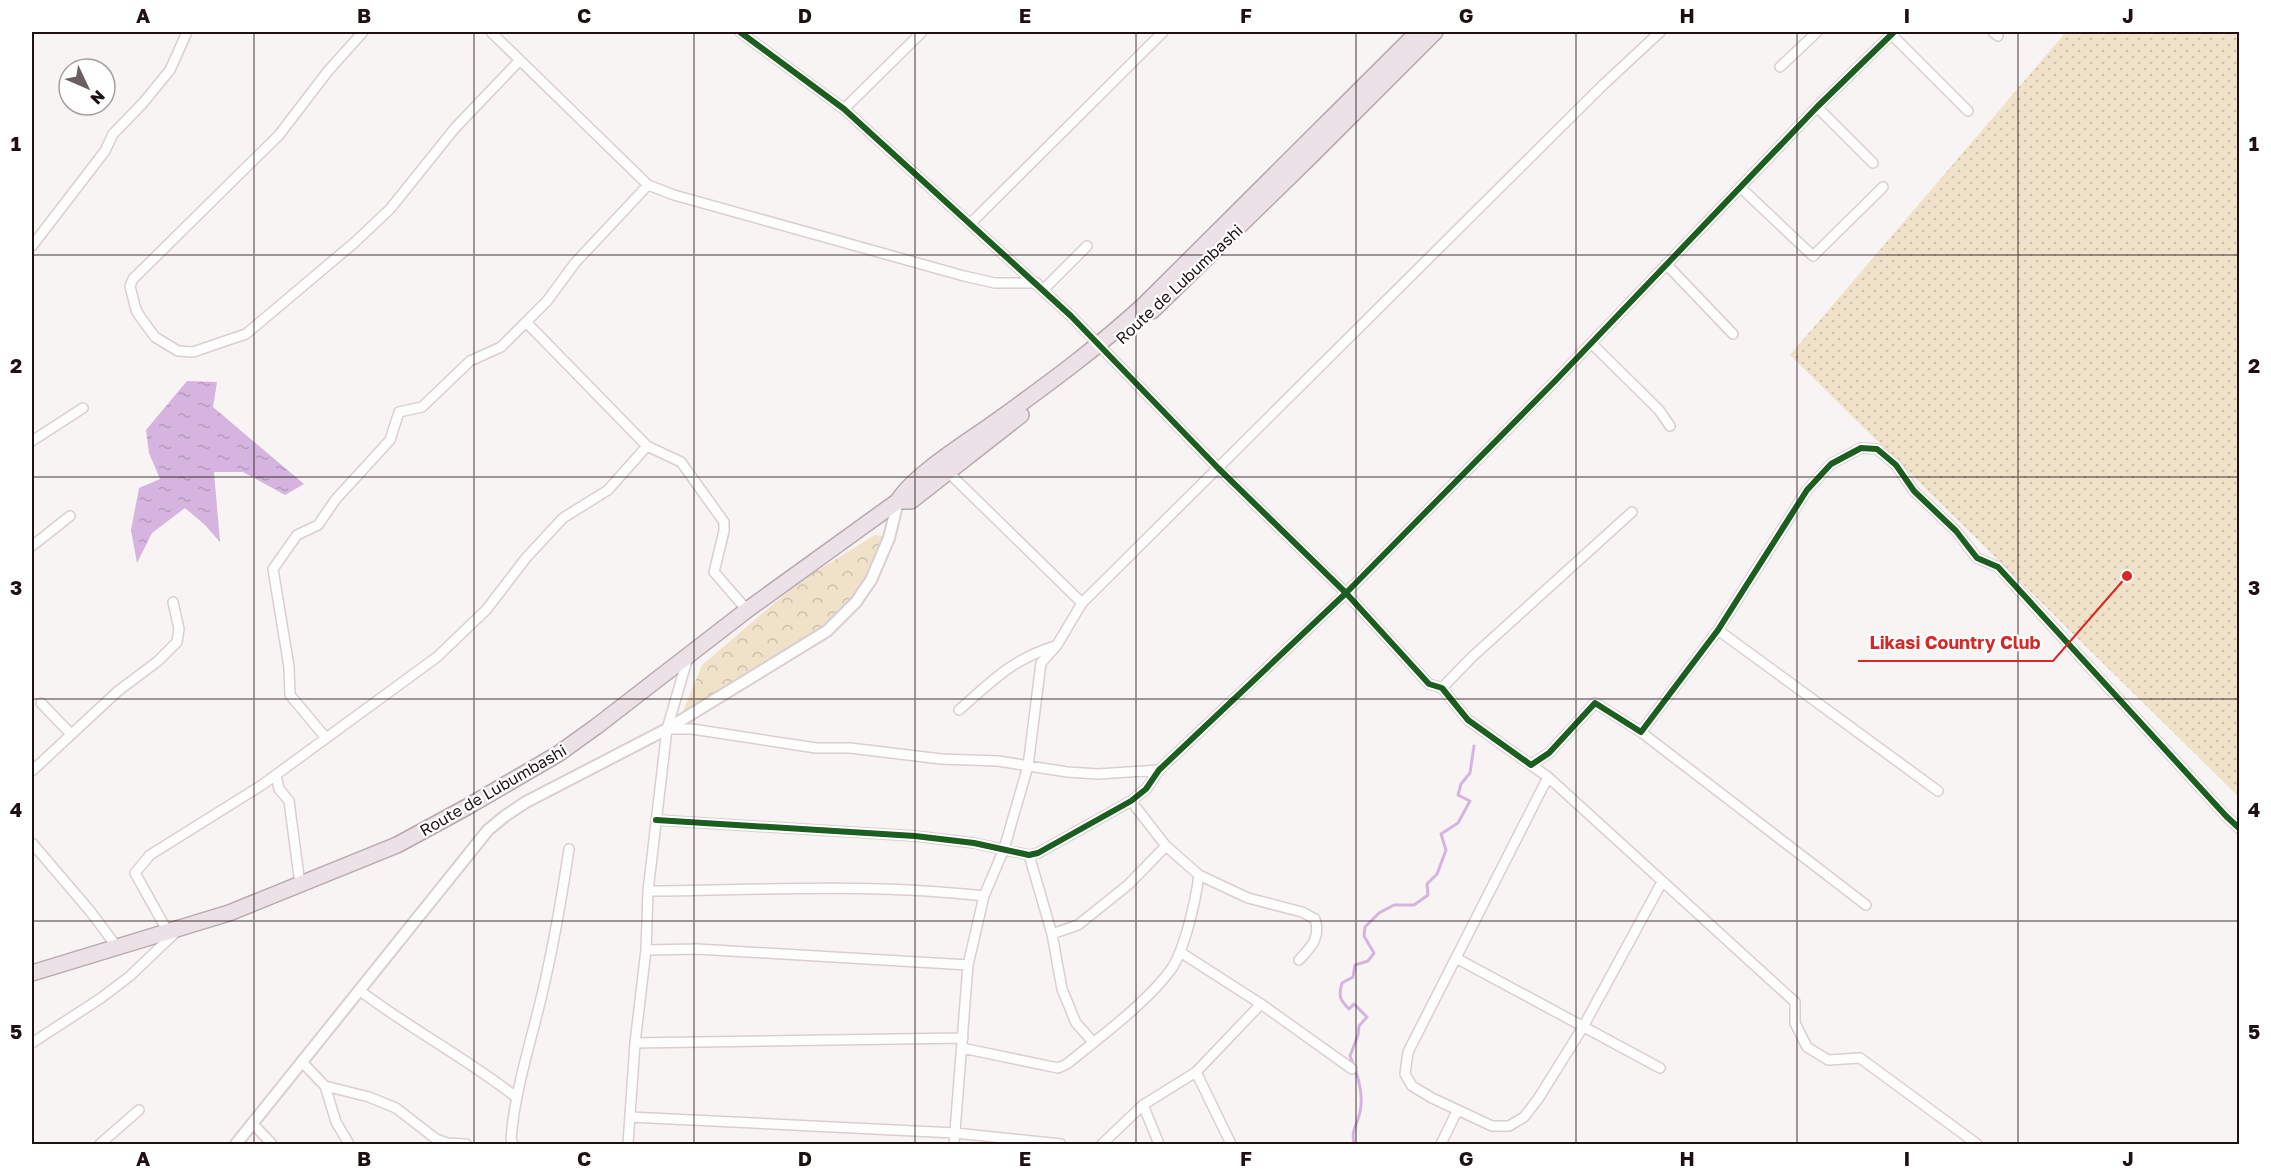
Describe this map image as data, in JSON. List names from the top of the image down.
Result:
{
  "streets": {
    "highway": ["Route de Lubumbashi"]
  },
  "places": ["Likasi Country Club"],
  "north": "bottom right",
  "grid": {
    "columns": [
      "A",
      "B",
      "C",
      "D",
      "E",
      "F",
      "G",
      "H",
      "I",
      "J"
    ],
    "rows": [
      "1",
      "2",
      "3",
      "4",
      "5"
    ]
  }
}
